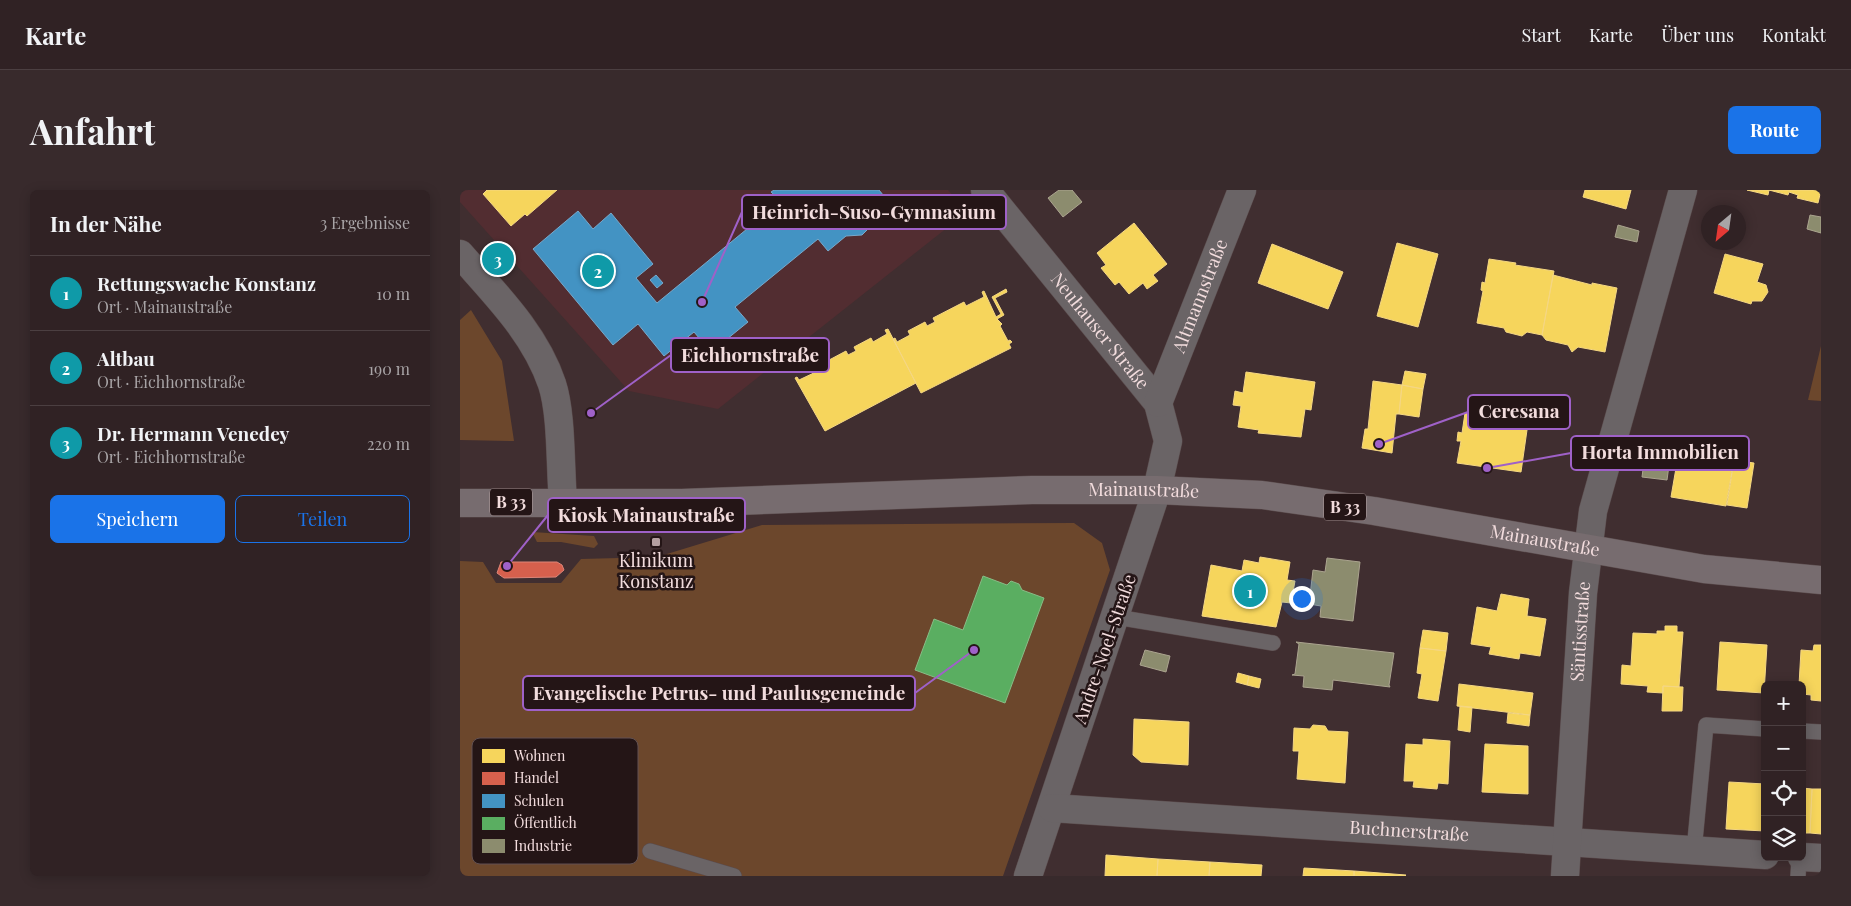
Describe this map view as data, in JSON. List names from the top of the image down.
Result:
{
  "streets": {
    "main road": ["Mainaustraße", "B 33"],
    "street": [
      "Altmannstraße",
      "Neuhauser Straße",
      "Säntisstraße",
      "Andre-Noel-Straße",
      "Buchnerstraße"
    ]
  },
  "crossings": [
    ["Altmannstraße", "Neuhauser Straße"],
    ["Neuhauser Straße", "Mainaustraße"],
    ["Neuhauser Straße", "Andre-Noel-Straße"],
    ["Mainaustraße", "Säntisstraße"],
    ["Mainaustraße", "Andre-Noel-Straße"],
    ["Säntisstraße", "Buchnerstraße"],
    ["Andre-Noel-Straße", "Buchnerstraße"]
  ],
  "places": {
    "other": [
      "Heinrich-Suso-Gymnasium",
      "Eichhornstraße",
      "Ceresana",
      "Horta Immobilien",
      "Kiosk Mainaustraße",
      "Evangelische Petrus- und Paulusgemeinde"
    ],
    "transit": ["Klinikum Konstanz"]
  },
  "legend": [
    "Wohnen",
    "Handel",
    "Schulen",
    "Öffentlich",
    "Industrie"
  ],
  "north": "bottom left",
  "page": {
    "header": "Karte",
    "nav": [
      "Start",
      "Karte",
      "Über uns",
      "Kontakt"
    ],
    "buttons": [
      "Route",
      ["Speichern", "Teilen"]
    ],
    "title": "Anfahrt",
    "heading": ["In der Nähe", "3 Ergebnisse"],
    "pins": ["3", "2", "1"],
    "list": [
      {
        "mark": "1",
        "name": "Rettungswache Konstanz",
        "note": "Ort · Mainaustraße",
        "value": "10 m"
      },
      {
        "mark": "2",
        "name": "Altbau",
        "note": "Ort · Eichhornstraße",
        "value": "190 m"
      },
      {
        "mark": "3",
        "name": "Dr. Hermann Venedey",
        "note": "Ort · Eichhornstraße",
        "value": "220 m"
      }
    ],
    "map_buttons": ["+", "−"]
  }
}
